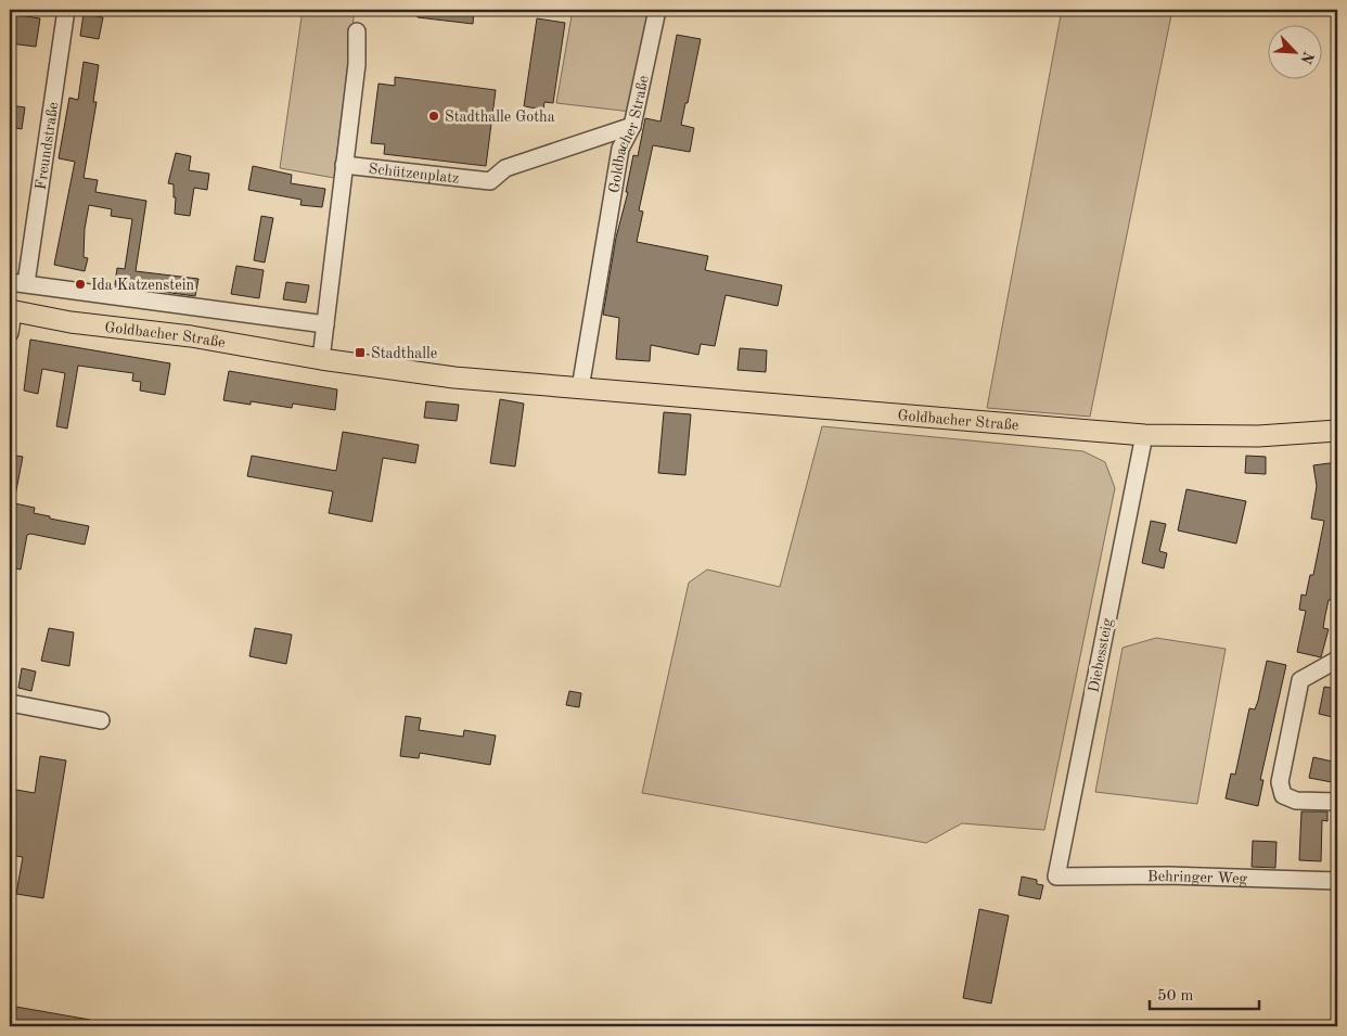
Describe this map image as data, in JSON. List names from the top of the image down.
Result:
{
  "streets": {
    "main road": ["Goldbacher Straße"],
    "street": [
      "Freundstraße",
      "Schützenplatz",
      "Diebessteig",
      "Behringer Weg"
    ]
  },
  "crossings": [
    ["Goldbacher Straße", "Freundstraße"],
    ["Goldbacher Straße", "Schützenplatz"],
    ["Goldbacher Straße", "Diebessteig"],
    ["Diebessteig", "Behringer Weg"]
  ],
  "places": {
    "other": ["Stadthalle Gotha", "Ida Katzenstein"],
    "transit": ["Stadthalle"]
  },
  "scale_bar": "50 m",
  "north": "bottom right"
}
